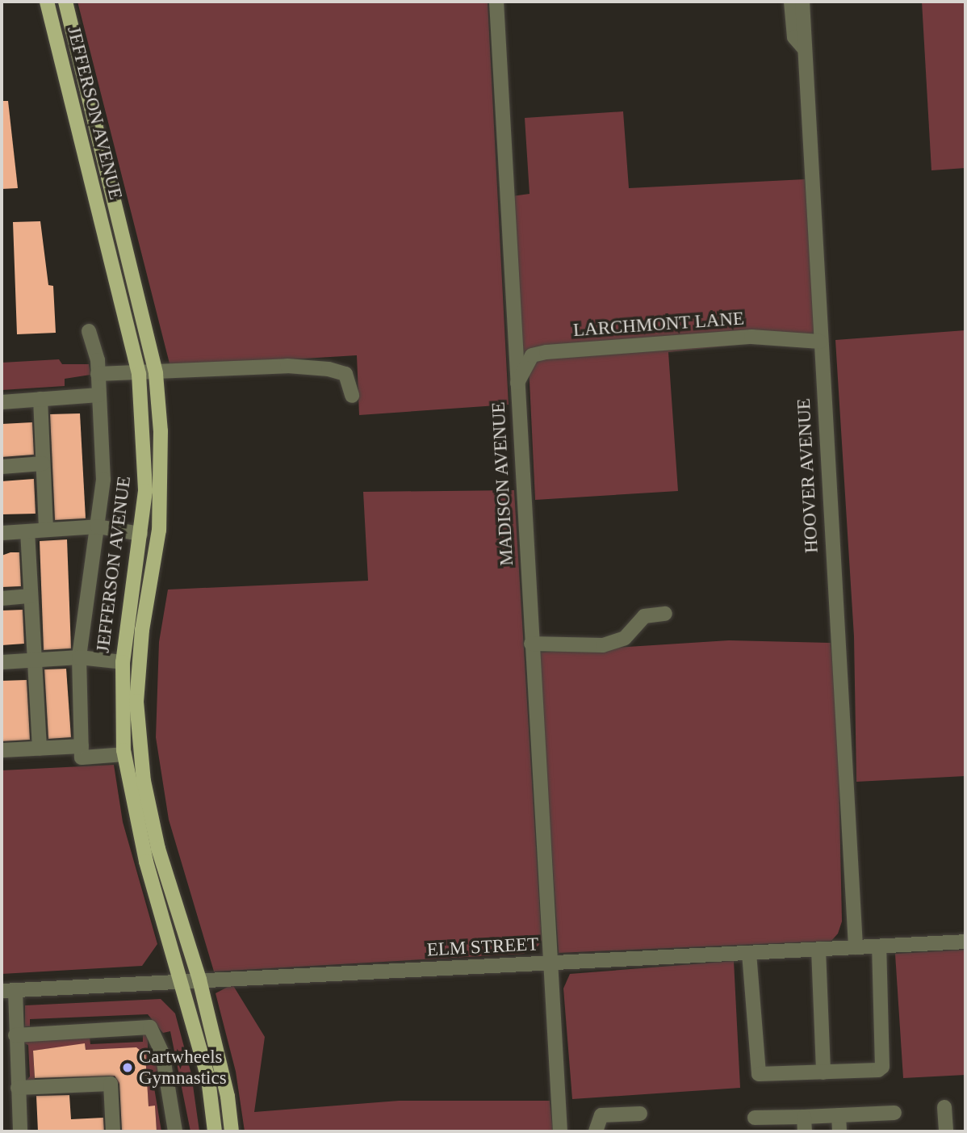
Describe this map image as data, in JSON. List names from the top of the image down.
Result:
{
  "streets": {
    "main road": ["JEFFERSON AVENUE"],
    "street": [
      "LARCHMONT LANE",
      "HOOVER AVENUE",
      "MADISON AVENUE",
      "ELM STREET"
    ]
  },
  "crossings": [
    ["JEFFERSON AVENUE", "ELM STREET"],
    ["LARCHMONT LANE", "HOOVER AVENUE"],
    ["LARCHMONT LANE", "MADISON AVENUE"],
    ["HOOVER AVENUE", "ELM STREET"],
    ["MADISON AVENUE", "ELM STREET"]
  ],
  "places": ["Cartwheels Gymnastics"]
}
